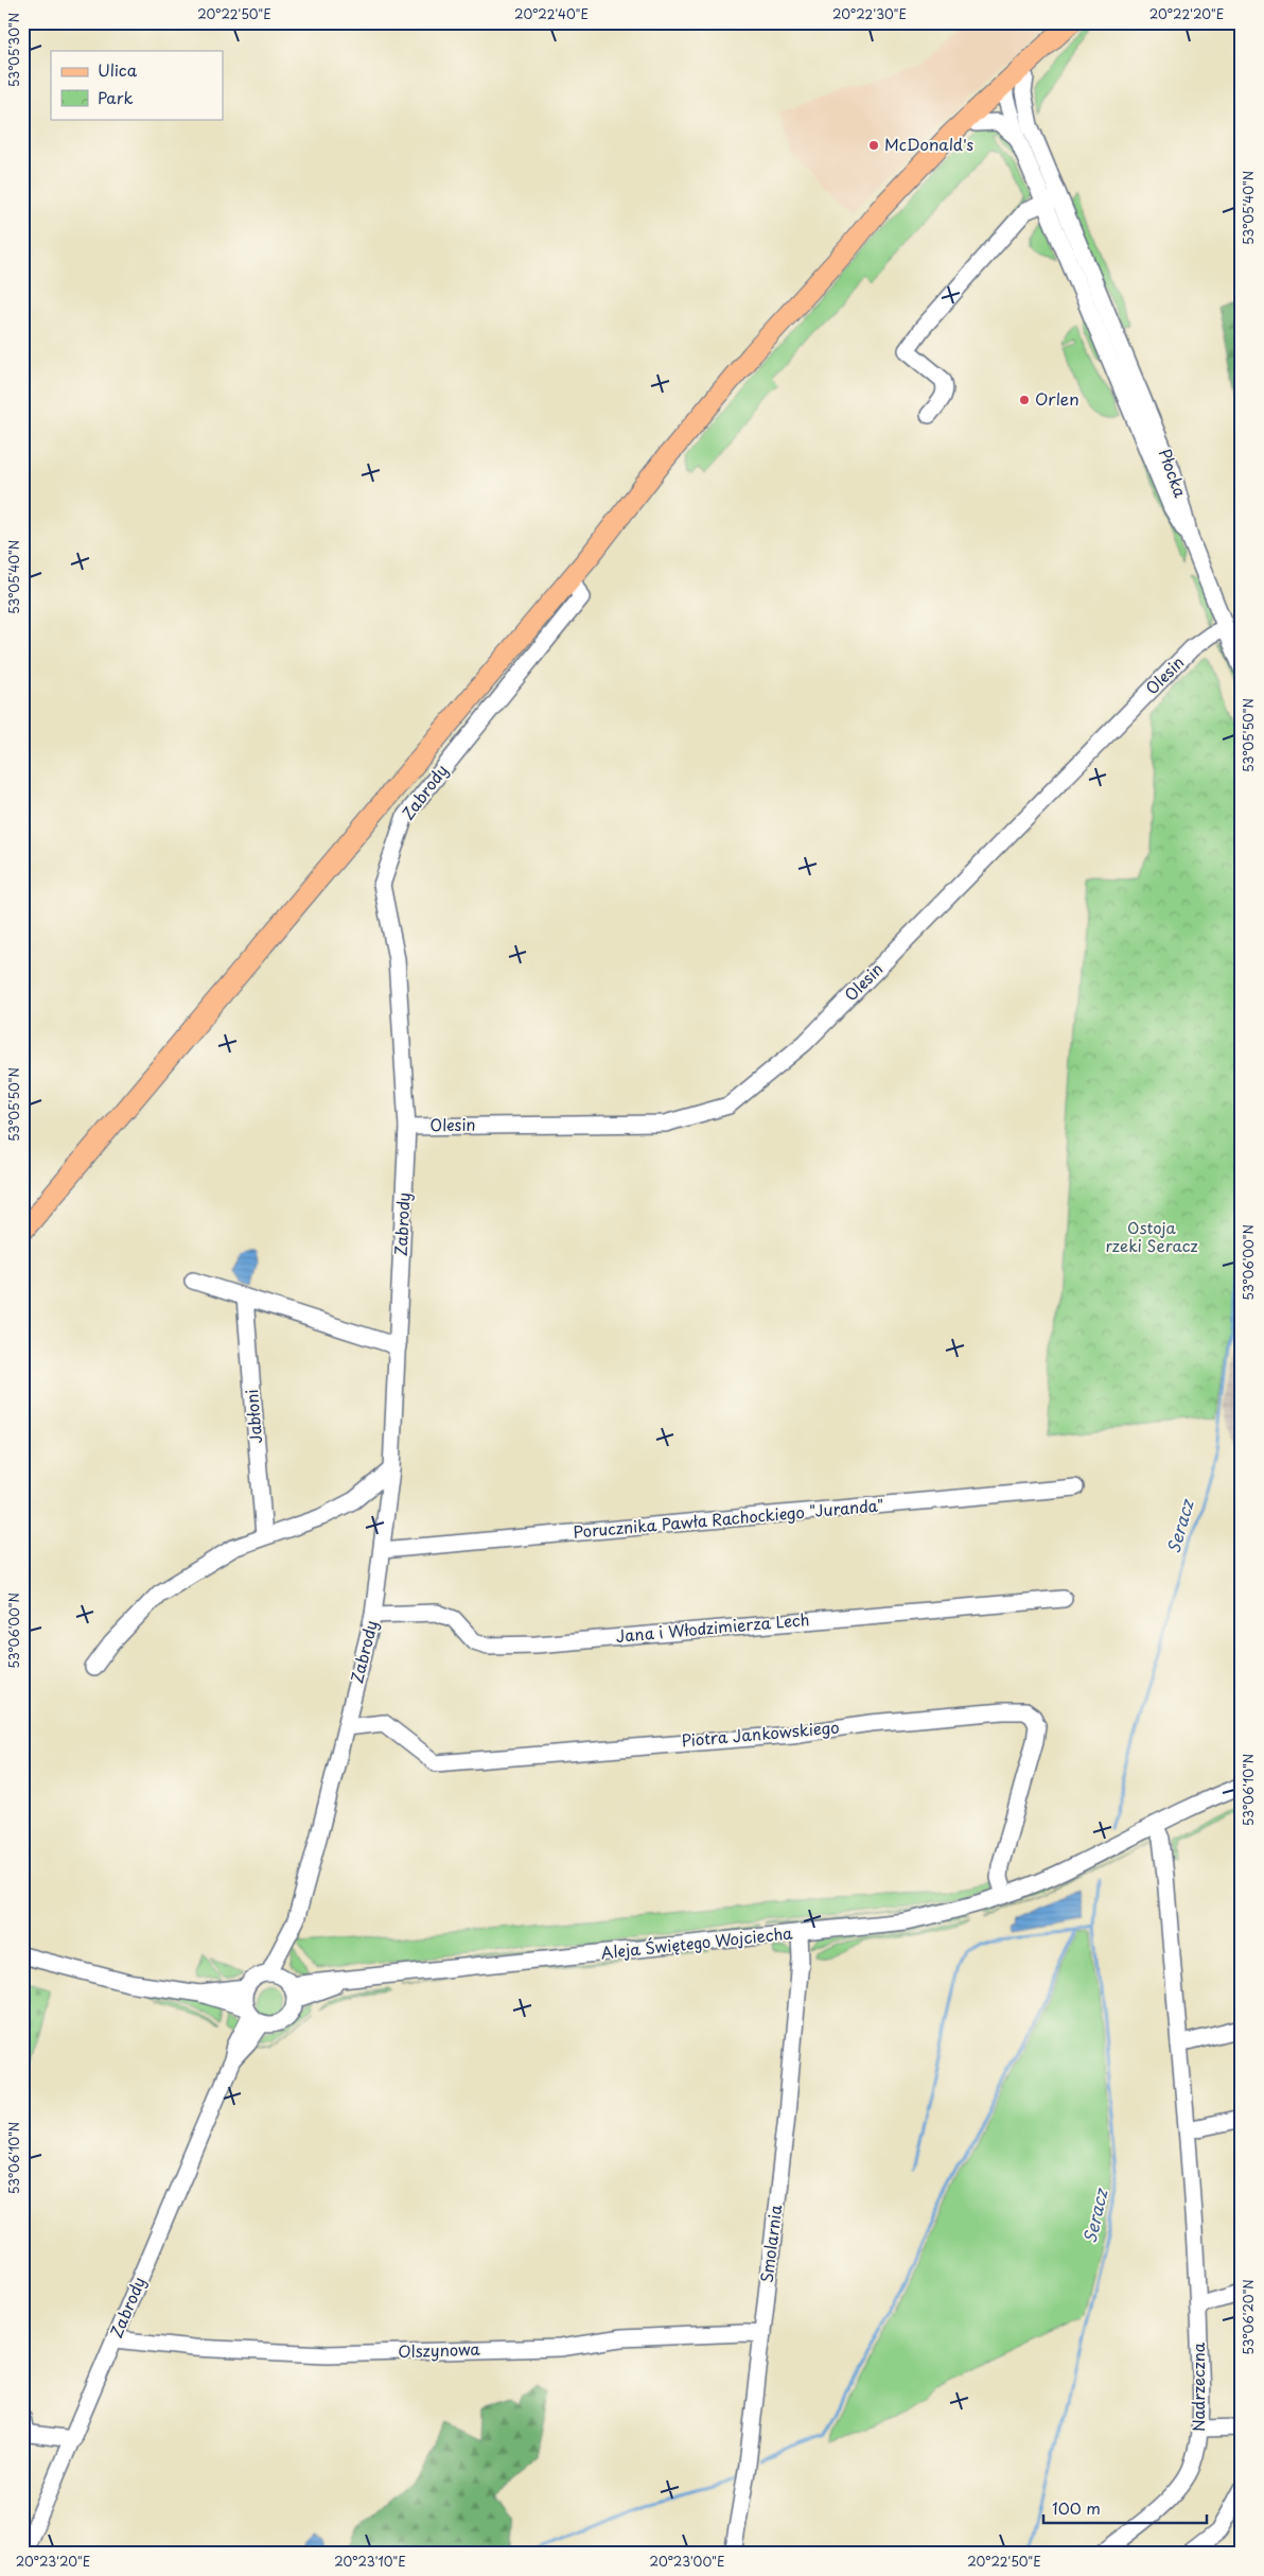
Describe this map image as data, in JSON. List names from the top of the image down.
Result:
{
  "streets": {
    "street": [
      "Płocka",
      "Olesin",
      "Zabrody",
      "Jabłoni",
      "Porucznika Pawła Rachockiego \"Juranda\"",
      "Jana i Włodzimierza Lech",
      "Piotra Jankowskiego",
      "Aleja Świętego Wojciecha",
      "Smolarnia",
      "Olszynowa",
      "Nadrzeczna"
    ]
  },
  "crossings": [
    ["Płocka", "Olesin"],
    ["Olesin", "Zabrody"],
    ["Zabrody", "Porucznika Pawła Rachockiego \"Juranda\""],
    ["Zabrody", "Jana i Włodzimierza Lech"],
    ["Zabrody", "Piotra Jankowskiego"],
    ["Zabrody", "Aleja Świętego Wojciecha"],
    ["Zabrody", "Olszynowa"],
    ["Piotra Jankowskiego", "Aleja Świętego Wojciecha"],
    ["Aleja Świętego Wojciecha", "Smolarnia"],
    ["Aleja Świętego Wojciecha", "Nadrzeczna"],
    ["Smolarnia", "Olszynowa"]
  ],
  "water": ["Seracz"],
  "parks": ["Ostoja rzeki Seracz"],
  "places": ["McDonald's", "Orlen"],
  "legend": ["Ulica", "Park"],
  "scale_bar": "100 m",
  "coordinates": [
    "20°22'50\"E",
    "20°22'40\"E",
    "20°22'30\"E",
    "20°22'20\"E",
    "53°05'30\"N",
    "53°05'40\"N",
    "53°05'50\"N",
    "53°06'00\"N",
    "53°06'10\"N",
    "53°06'20\"N",
    "20°23'20\"E",
    "20°23'10\"E",
    "20°23'00\"E"
  ]
}
